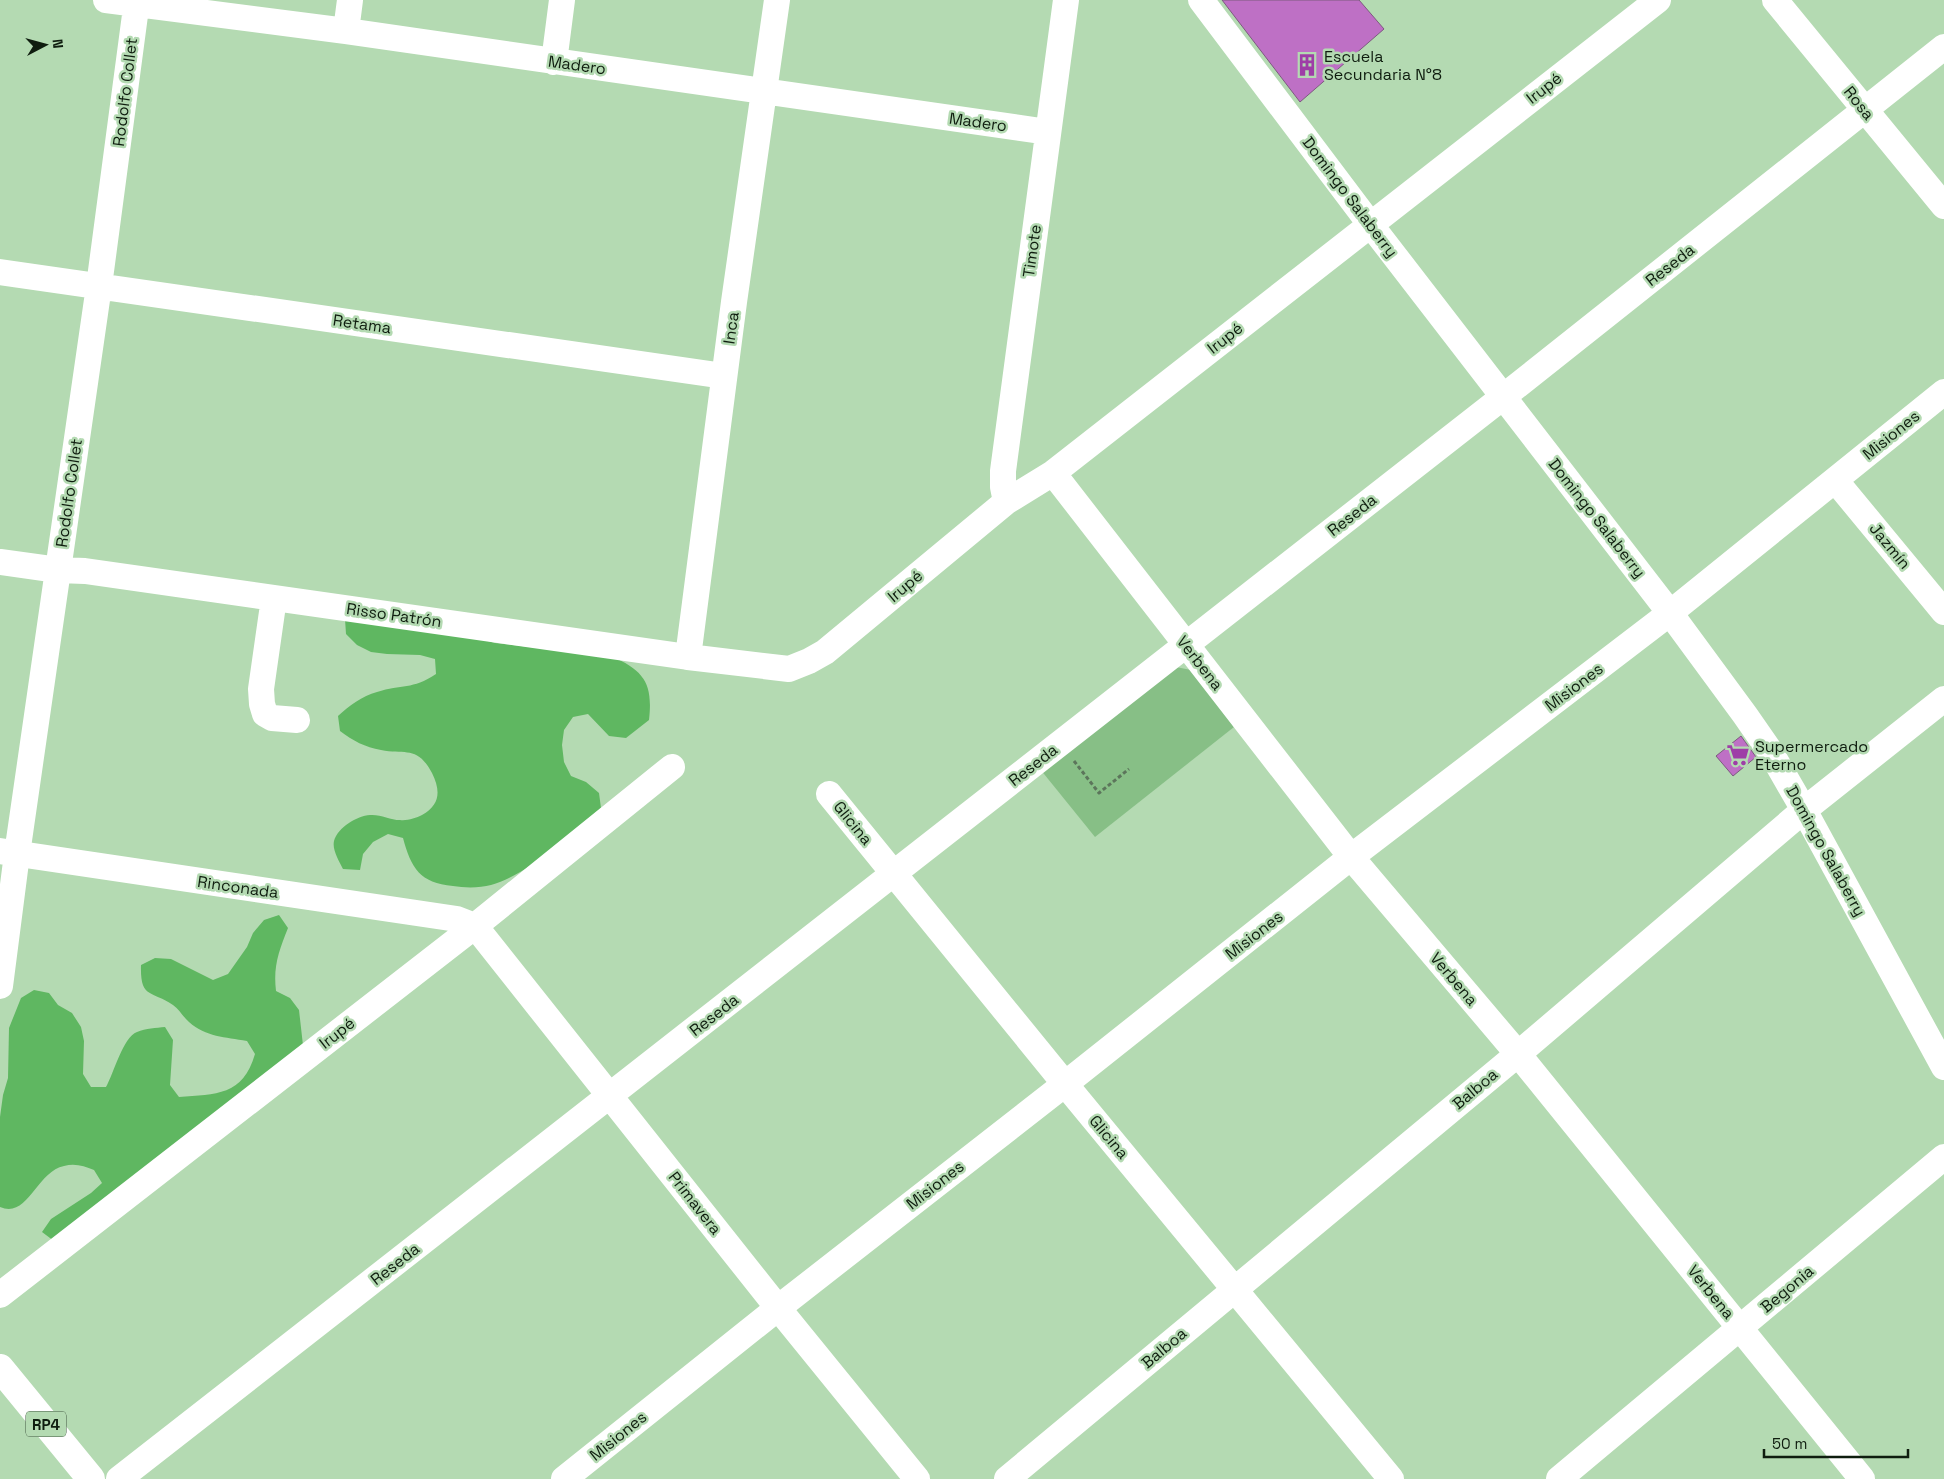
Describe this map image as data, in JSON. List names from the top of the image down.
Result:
{
  "streets": {
    "main road": ["RP4"],
    "street": [
      "Madero",
      "Irupé",
      "Rodolfo Collet",
      "Rosa",
      "Domingo Salaberry",
      "Timote",
      "Reseda",
      "Retama",
      "Inca",
      "Misiones",
      "Jazmín",
      "Risso Patrón",
      "Verbena",
      "Glicina",
      "Rinconada",
      "Balboa",
      "Primavera",
      "Begonia"
    ]
  },
  "crossings": [
    ["Madero", "Rodolfo Collet"],
    ["Madero", "Timote"],
    ["Madero", "Inca"],
    ["Irupé", "Domingo Salaberry"],
    ["Irupé", "Timote"],
    ["Irupé", "Risso Patrón"],
    ["Irupé", "Verbena"],
    ["Irupé", "Rinconada"],
    ["Irupé", "Primavera"],
    ["Rodolfo Collet", "Retama"],
    ["Rodolfo Collet", "Risso Patrón"],
    ["Rodolfo Collet", "Rinconada"],
    ["Rosa", "Reseda"],
    ["Domingo Salaberry", "Reseda"],
    ["Domingo Salaberry", "Misiones"],
    ["Domingo Salaberry", "Balboa"],
    ["Reseda", "Verbena"],
    ["Reseda", "Glicina"],
    ["Reseda", "Primavera"],
    ["Retama", "Inca"],
    ["Inca", "Risso Patrón"],
    ["Misiones", "Jazmín"],
    ["Misiones", "Verbena"],
    ["Misiones", "Glicina"],
    ["Misiones", "Primavera"],
    ["Verbena", "Balboa"],
    ["Verbena", "Begonia"],
    ["Glicina", "Balboa"],
    ["Rinconada", "Primavera"]
  ],
  "places": {
    "building": ["Escuela Secundaria N°8"],
    "supermarket": ["Supermercado Eterno"]
  },
  "scale_bar": "50 m",
  "north": "right"
}
